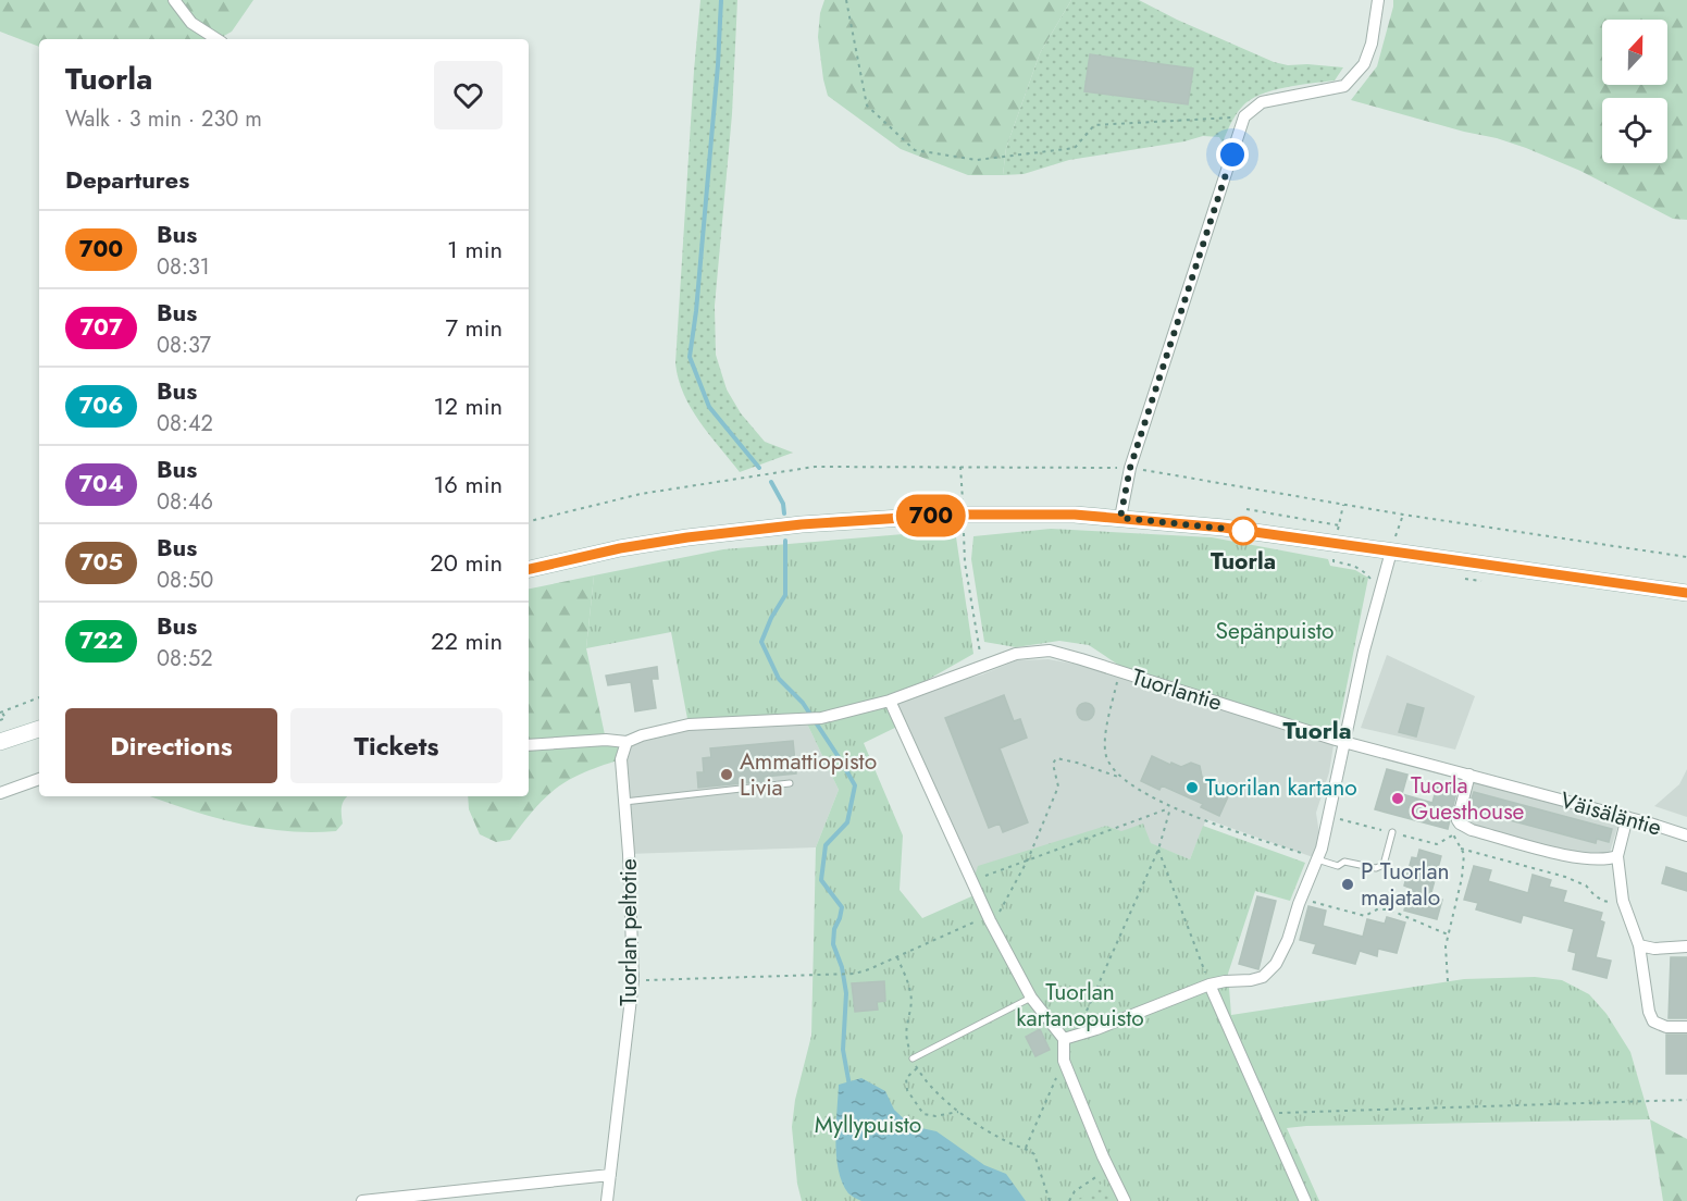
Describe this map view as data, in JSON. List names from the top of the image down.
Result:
{
  "streets": {
    "street": ["Tuorlantie", "Väisäläntie", "Tuorlan peltotie"]
  },
  "crossings": [
    ["Tuorlantie", "Väisäläntie"],
    ["Tuorlantie", "Tuorlan peltotie"]
  ],
  "districts": ["Tuorla"],
  "parks": ["Sepänpuisto", "Tuorlan kartanopuisto", "Myllypuisto"],
  "places": [
    "Tuorla",
    "Ammattiopisto Livia",
    "Tuorilan kartano",
    "Tuorla Guesthouse",
    "P Tuorlan majatalo"
  ],
  "lines": ["bus line 700"],
  "north": "top",
  "page": {
    "on_map": "700",
    "heading": [
      ["Tuorla", "Walk · 3 min · 230 m"],
      "Departures"
    ],
    "list": [
      {
        "mark": "700",
        "name": "Bus",
        "note": "08:31",
        "value": "1 min"
      },
      {
        "mark": "707",
        "name": "Bus",
        "note": "08:37",
        "value": "7 min"
      },
      {
        "mark": "706",
        "name": "Bus",
        "note": "08:42",
        "value": "12 min"
      },
      {
        "mark": "704",
        "name": "Bus",
        "note": "08:46",
        "value": "16 min"
      },
      {
        "mark": "705",
        "name": "Bus",
        "note": "08:50",
        "value": "20 min"
      },
      {
        "mark": "722",
        "name": "Bus",
        "note": "08:52",
        "value": "22 min"
      }
    ],
    "buttons": ["Directions", "Tickets"]
  }
}
